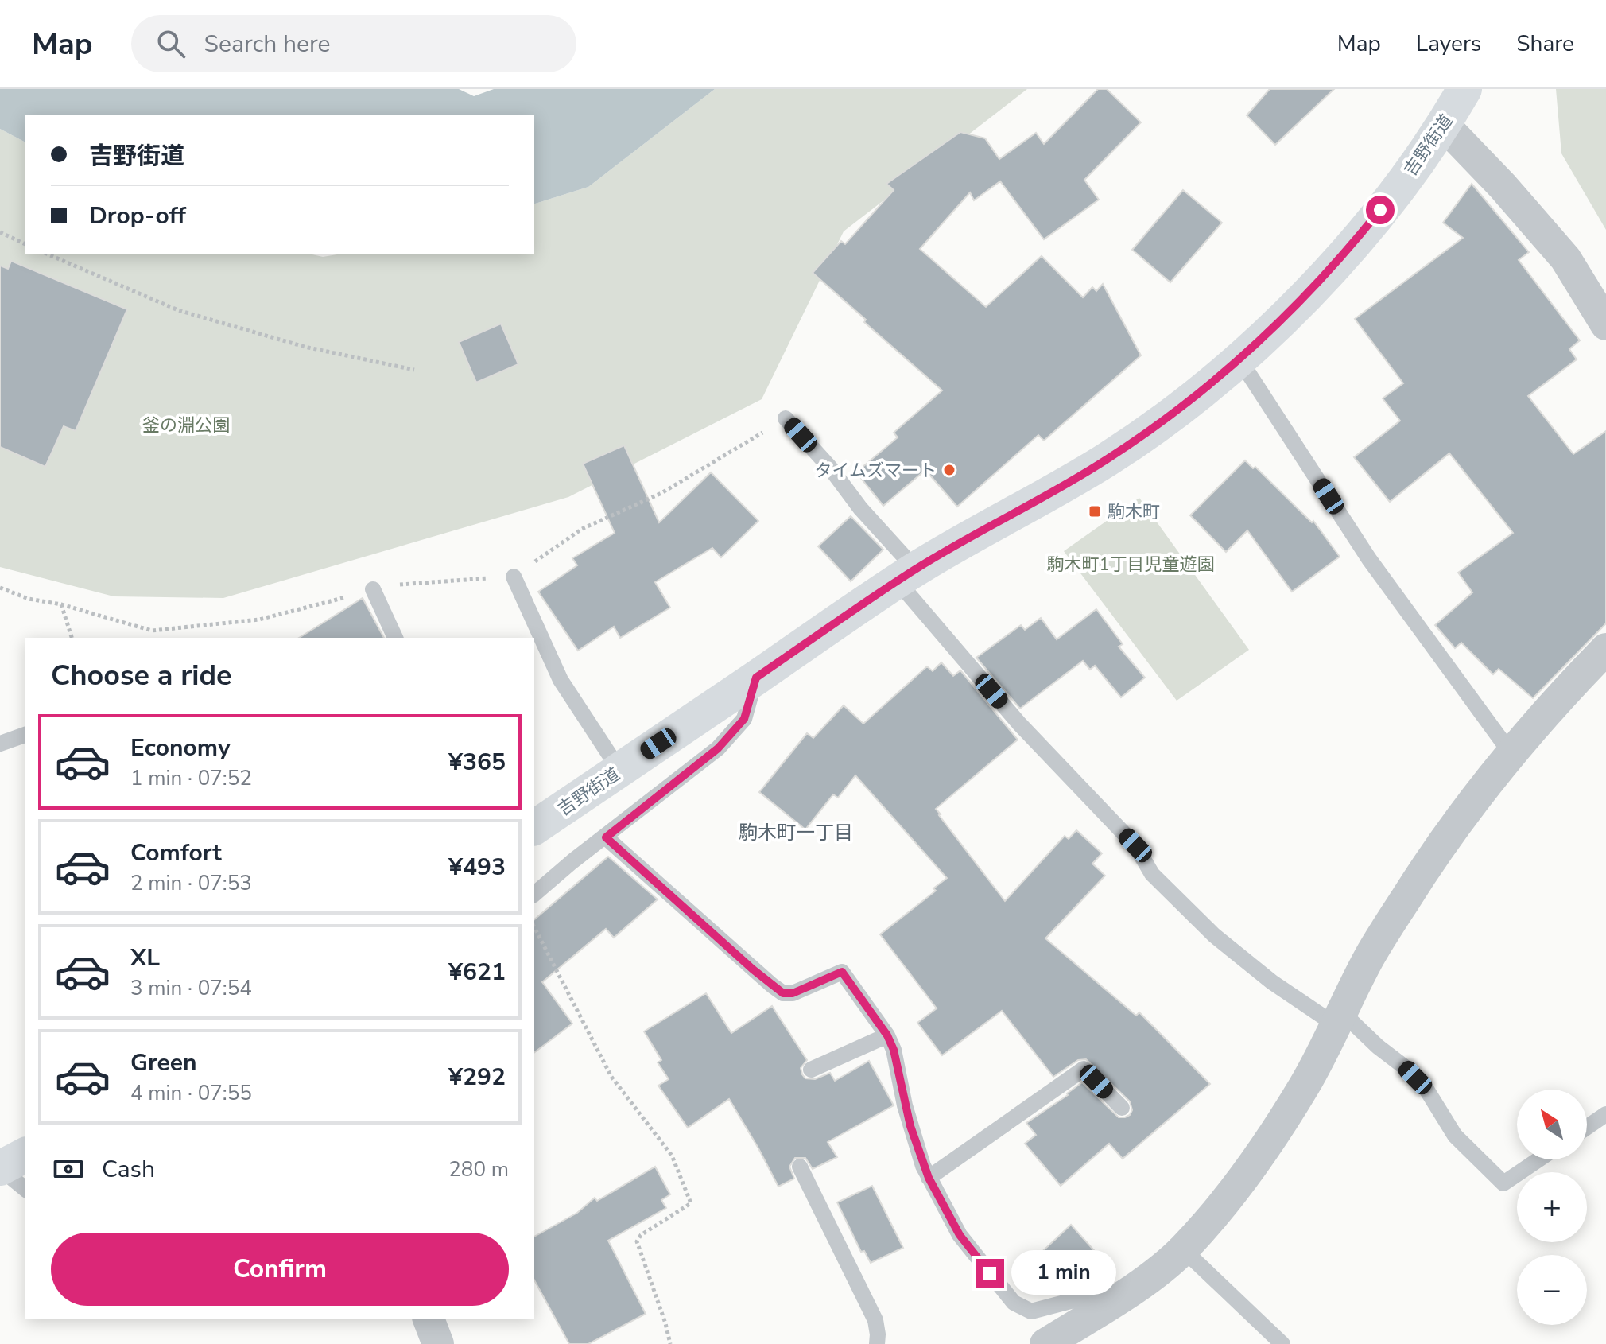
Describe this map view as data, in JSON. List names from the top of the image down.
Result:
{
  "streets": {
    "highway": ["吉野街道"]
  },
  "districts": ["駒木町一丁目"],
  "parks": ["釜の淵公園", "駒木町1丁目児童遊園"],
  "places": {
    "other": ["タイムズマート"],
    "transit": ["駒木町"]
  },
  "north": "top left",
  "page": {
    "header": "Map",
    "search": "Search here",
    "nav": ["Map", "Layers", "Share"],
    "banner": ["吉野街道", "Drop-off"],
    "heading": "Choose a ride",
    "list": [
      {
        "name": "Economy",
        "note": "1 min · 07:52",
        "value": "¥365"
      },
      {
        "name": "Comfort",
        "note": "2 min · 07:53",
        "value": "¥493"
      },
      {
        "name": "XL",
        "note": "3 min · 07:54",
        "value": "¥621"
      },
      {
        "name": "Green",
        "note": "4 min · 07:55",
        "value": "¥292"
      }
    ],
    "map_buttons": ["+", "−"],
    "pay": ["Cash", "280 m"],
    "buttons": "Confirm",
    "bubble": "1 min"
  }
}
